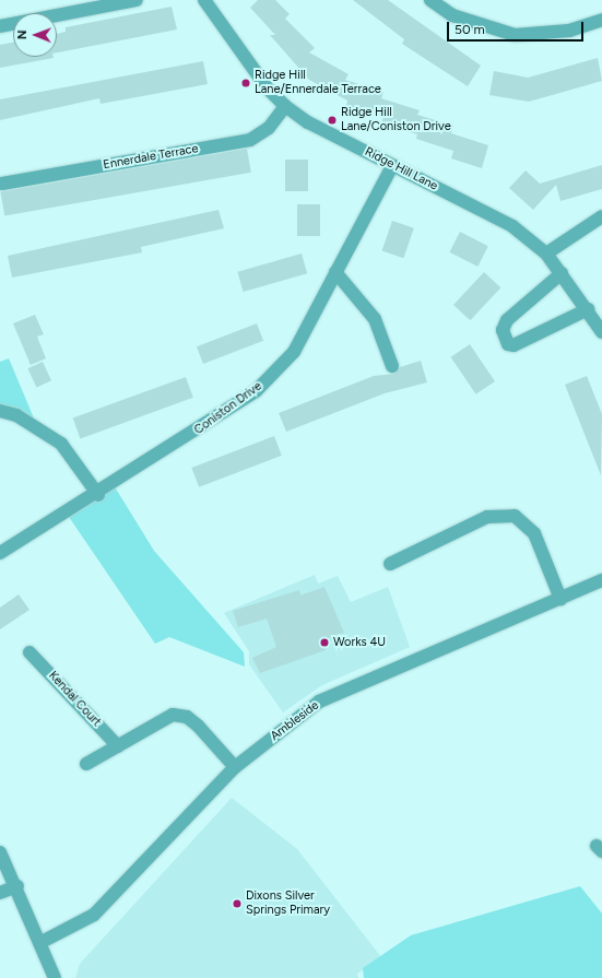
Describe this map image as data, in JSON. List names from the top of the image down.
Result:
{
  "streets": {
    "street": [
      "Ennerdale Terrace",
      "Ridge Hill Lane",
      "Coniston Drive",
      "Kendal Court",
      "Ambleside"
    ]
  },
  "crossings": [
    ["Ennerdale Terrace", "Ridge Hill Lane"],
    ["Ridge Hill Lane", "Coniston Drive"]
  ],
  "places": [
    "Ridge Hill Lane/Ennerdale Terrace",
    "Ridge Hill Lane/Coniston Drive",
    "Works 4U",
    "Dixons Silver Springs Primary"
  ],
  "scale_bar": "50 m",
  "north": "left"
}
